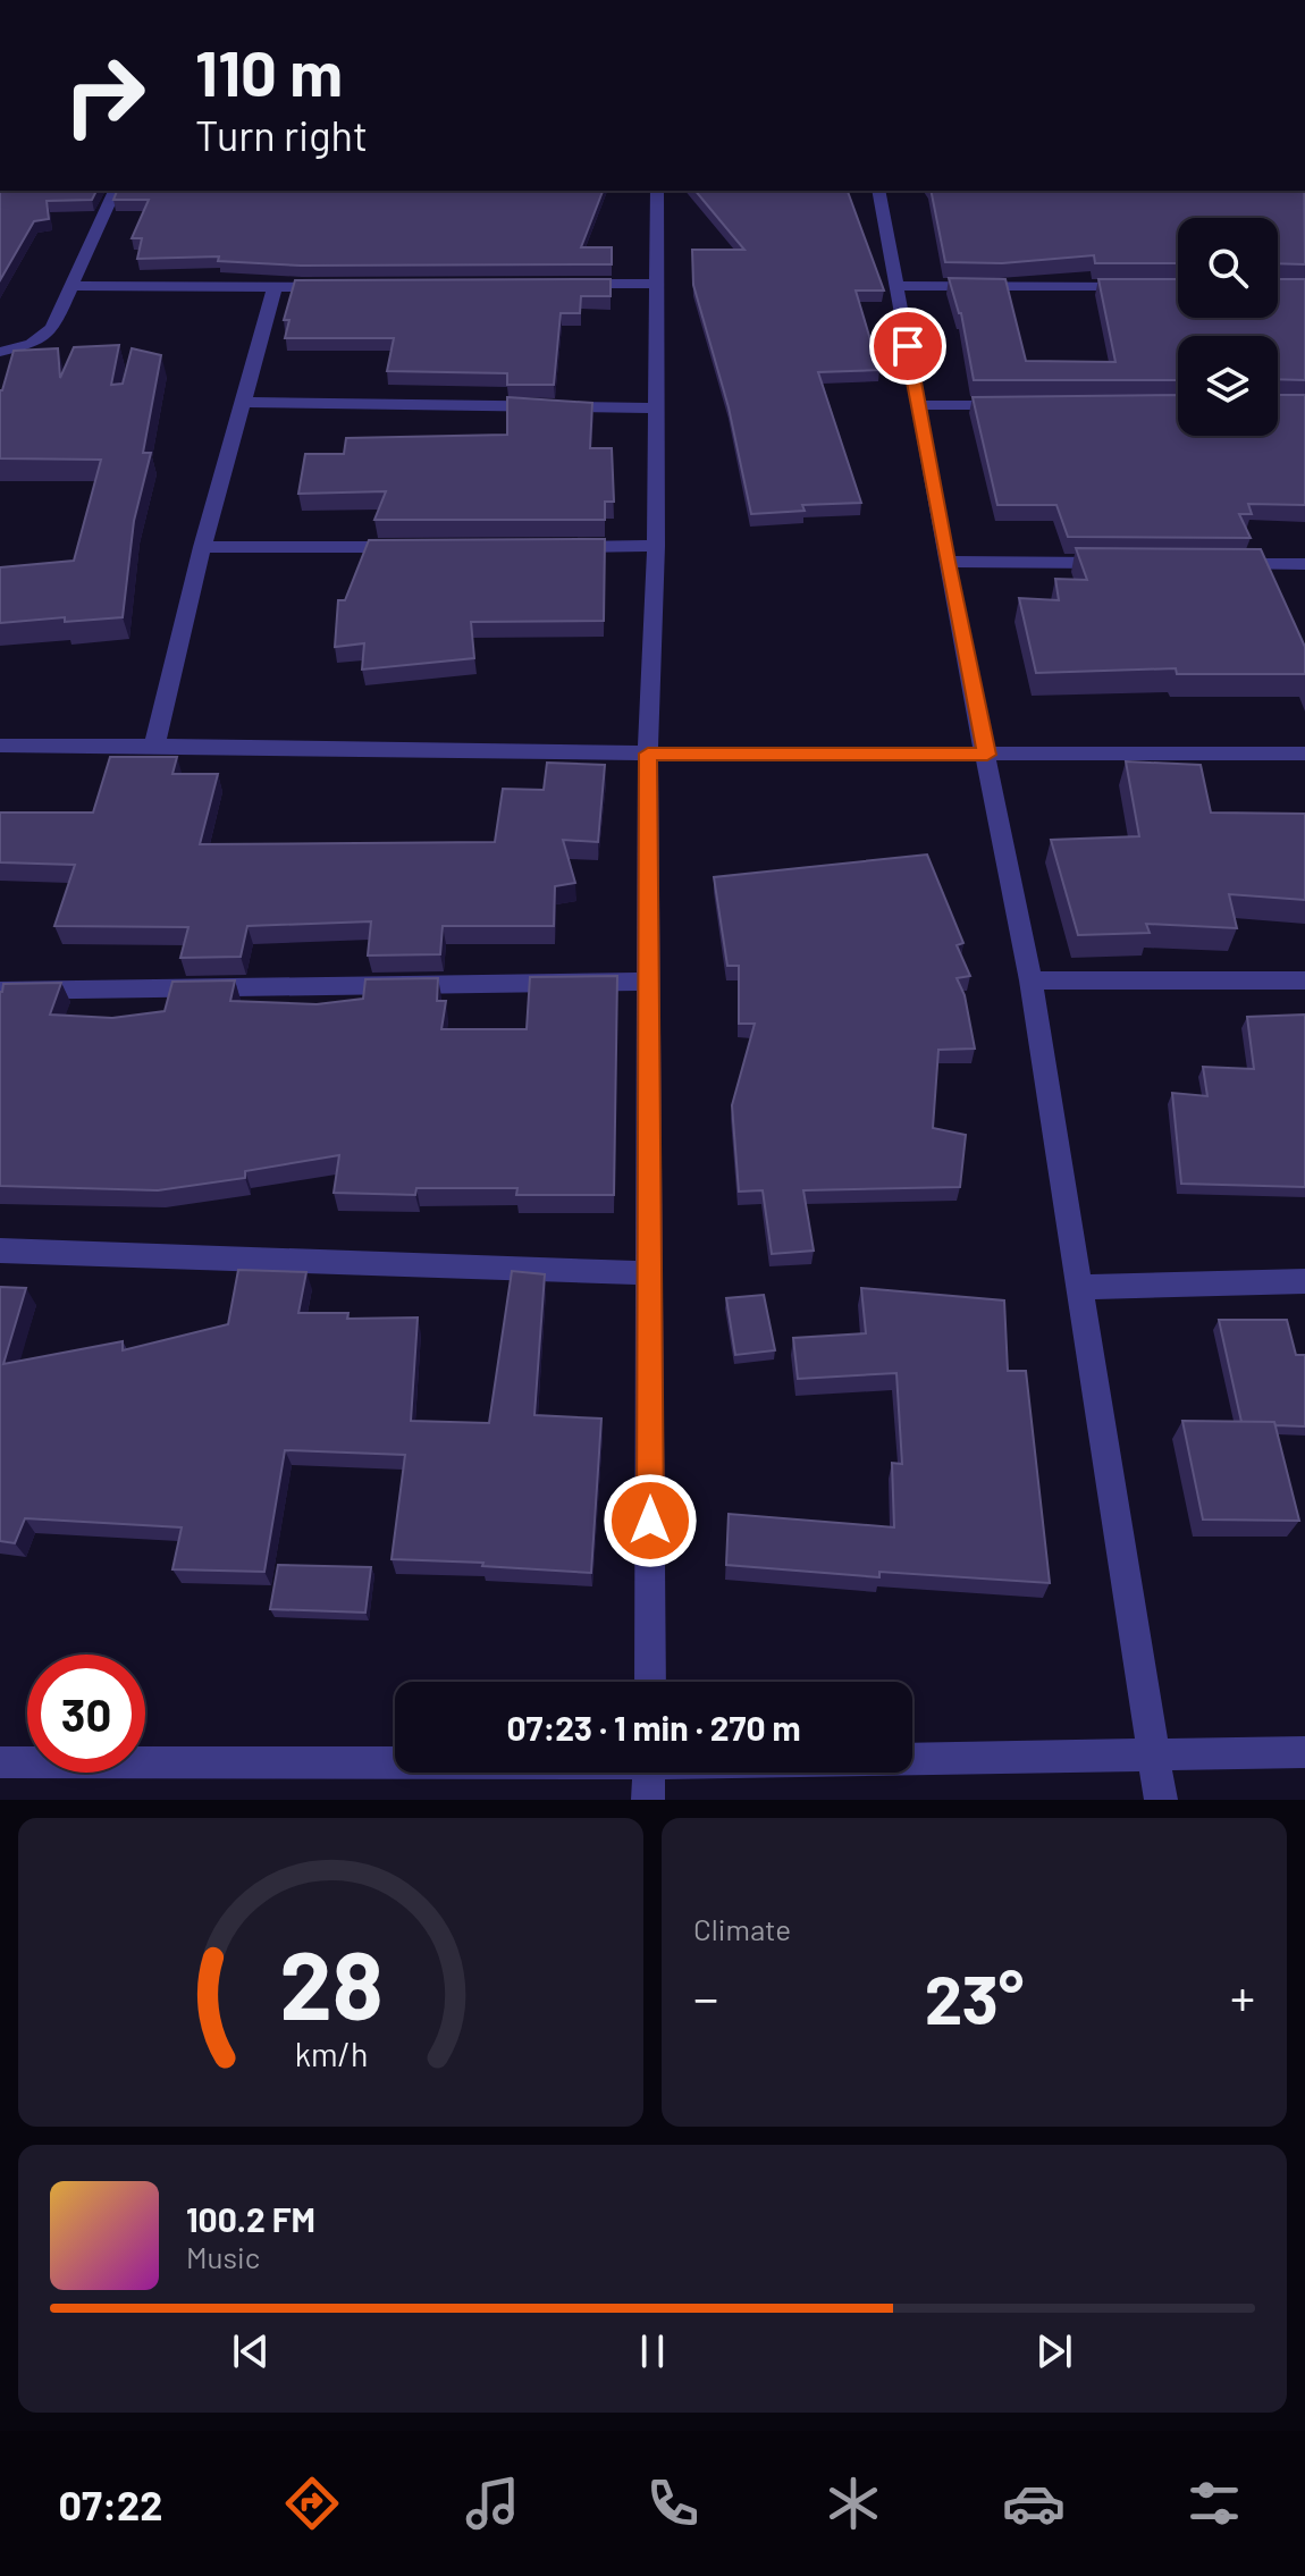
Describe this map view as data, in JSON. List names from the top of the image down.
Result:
{
  "page": {
    "turn": ["110 m", "Turn right"],
    "limit": "30",
    "trip": "07:23 · 1 min · 270 m",
    "tile": "Climate",
    "heat": ["−", "23°", "+"],
    "song": ["100.2 FM", "Music"],
    "tabs": "07:22",
    "gauge": ["28", "km/h"]
  }
}
